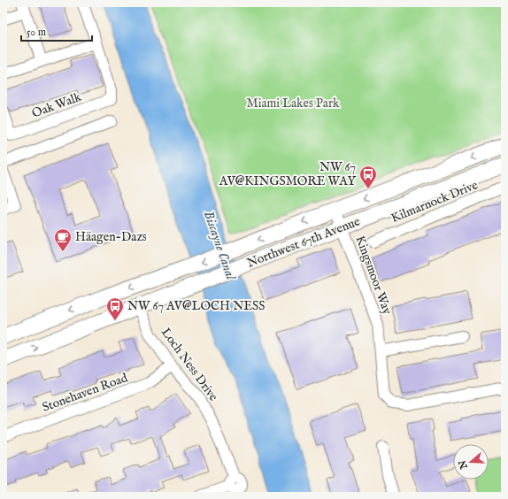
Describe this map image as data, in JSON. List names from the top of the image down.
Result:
{
  "streets": {
    "main road": ["Northwest 67th Avenue"],
    "street": [
      "Oak Walk",
      "Kilmarnock Drive",
      "Kingsmoor Way",
      "Loch Ness Drive",
      "Stonehaven Road"
    ]
  },
  "crossings": [
    ["Northwest 67th Avenue", "Kingsmoor Way"],
    ["Northwest 67th Avenue", "Loch Ness Drive"],
    ["Loch Ness Drive", "Stonehaven Road"]
  ],
  "water": ["Biscayne Canal"],
  "parks": ["Miami Lakes Park"],
  "places": {
    "bus stop": ["NW 67 AV@KINGSMORE WAY", "NW 67 AV@LOCH NESS"],
    "cafe": ["Häagen-Dazs"]
  },
  "scale_bar": "50 m",
  "north": "left"
}
